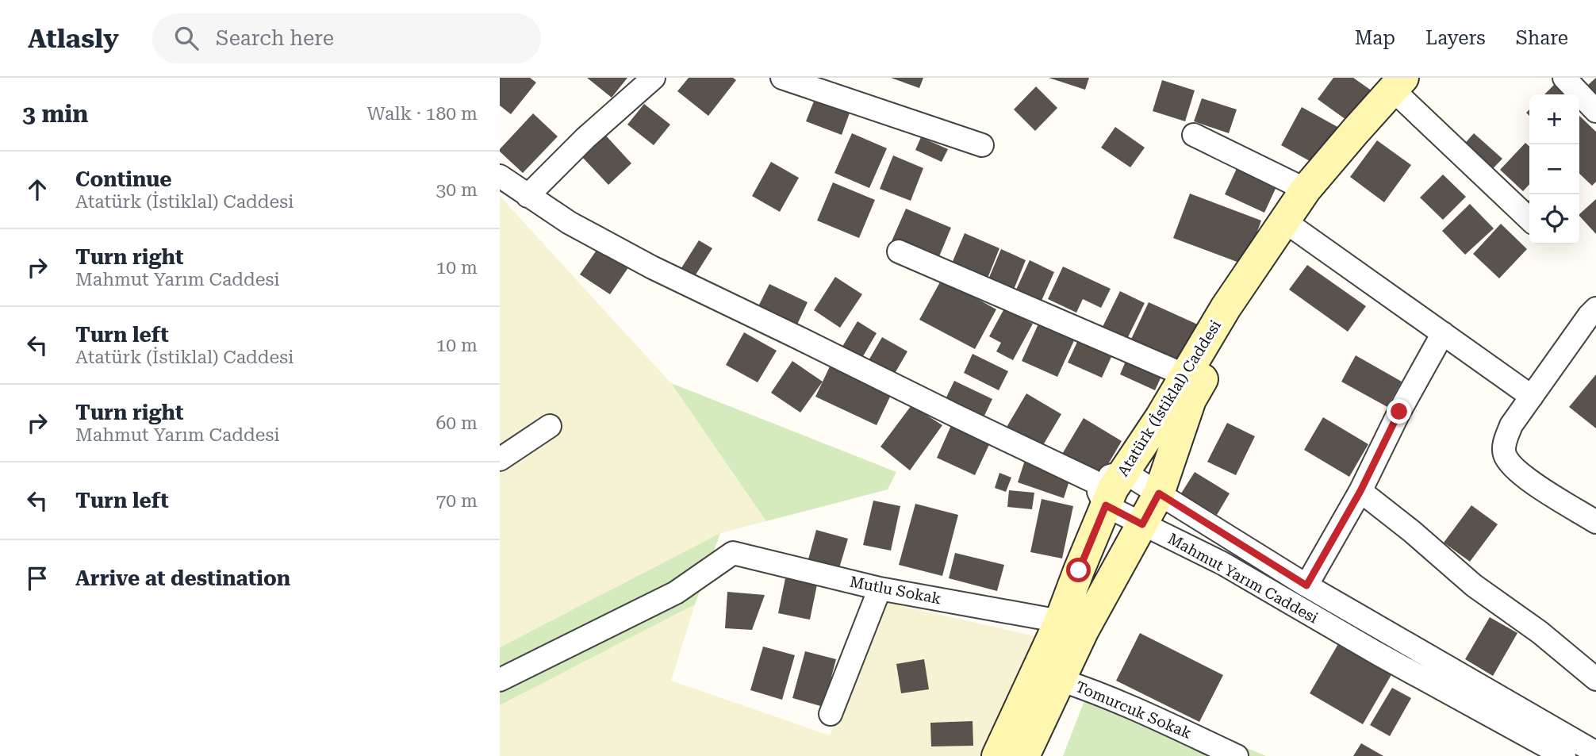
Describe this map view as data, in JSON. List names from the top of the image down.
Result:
{
  "streets": {
    "street": [
      "Atatürk (İstiklal) Caddesi",
      "Mahmut Yarım Caddesi",
      "Mutlu Sokak",
      "Tomurcuk Sokak"
    ]
  },
  "crossings": [
    ["Atatürk (İstiklal) Caddesi", "Mahmut Yarım Caddesi"],
    ["Atatürk (İstiklal) Caddesi", "Mutlu Sokak"],
    ["Atatürk (İstiklal) Caddesi", "Tomurcuk Sokak"]
  ],
  "page": {
    "header": "Atlasly",
    "search": "Search here",
    "nav": ["Map", "Layers", "Share"],
    "heading": ["3 min", "Walk · 180 m"],
    "map_buttons": ["+", "−"],
    "list": [
      ["Continue", "Atatürk (İstiklal) Caddesi", "30 m"],
      ["Turn right", "Mahmut Yarım Caddesi", "10 m"],
      ["Turn left", "Atatürk (İstiklal) Caddesi", "10 m"],
      ["Turn right", "Mahmut Yarım Caddesi", "60 m"],
      ["Turn left", "70 m"],
      "Arrive at destination"
    ]
  }
}
